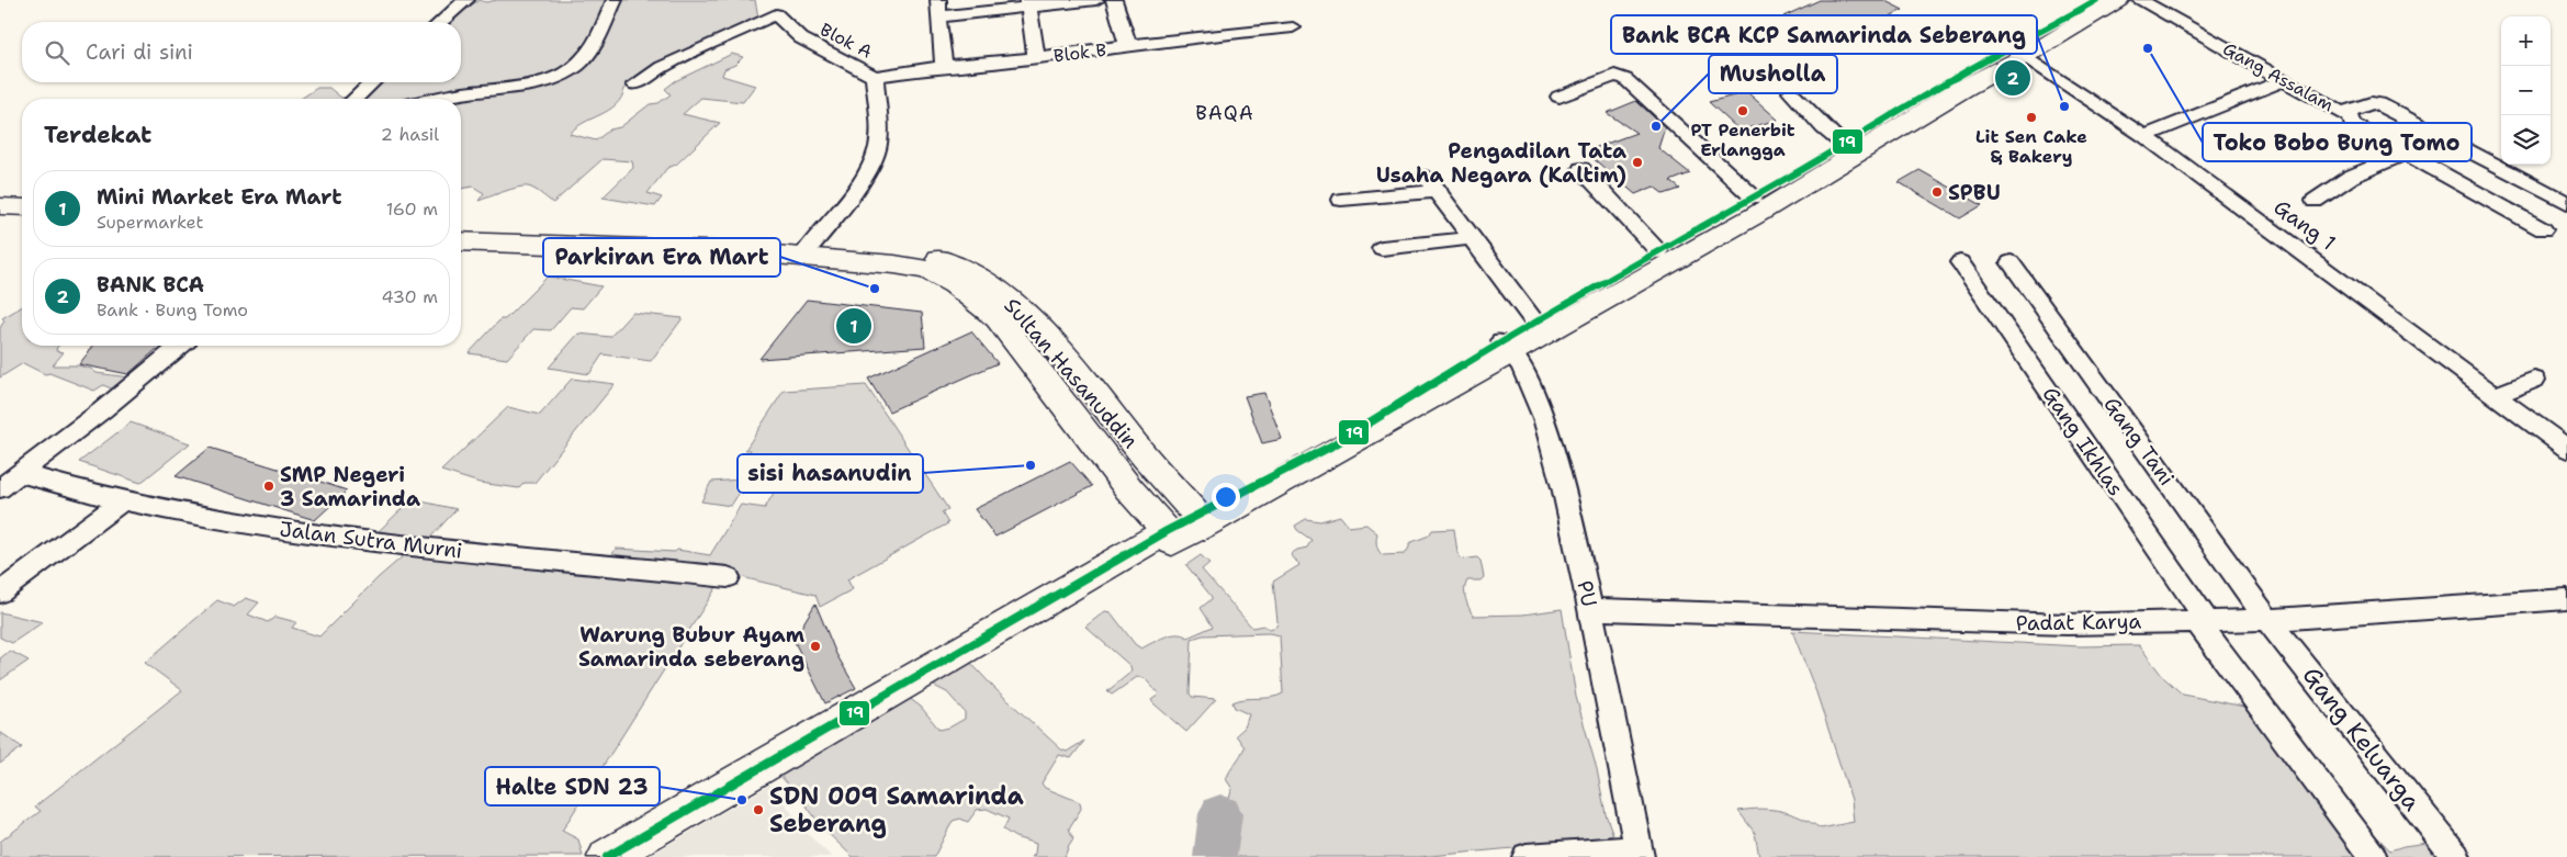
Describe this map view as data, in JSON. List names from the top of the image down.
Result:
{
  "streets": {
    "main road": ["Sultan Hasanuddin"],
    "street": [
      "Blok A",
      "Blok B",
      "Gang Assalam",
      "Gang 1",
      "Gang Ikhlas",
      "Gang Tani",
      "Jalan Sutra Murni",
      "PU",
      "Padat Karya",
      "Gang Keluarga"
    ]
  },
  "crossings": [
    ["Blok A", "Blok B"],
    ["Gang Ikhlas", "Padat Karya"],
    ["Gang Tani", "Padat Karya"],
    ["Gang Tani", "Gang Keluarga"],
    ["PU", "Padat Karya"],
    ["Padat Karya", "Gang Keluarga"]
  ],
  "districts": ["BAQA"],
  "places": [
    "Toko Bobo Bung Tomo",
    "Bank BCA KCP Samarinda Seberang",
    "PT Penerbit Erlangga",
    "Lit Sen Cake & Bakery",
    "Musholla",
    "Pengadilan Tata Usaha Negara (Kaltim)",
    "SPBU",
    "Parkiran Era Mart",
    "sisi hasanudin",
    "SMP Negeri 3 Samarinda",
    "Warung Bubur Ayam Samarinda seberang",
    "Halte SDN 23",
    "SDN 009 Samarinda Seberang"
  ],
  "lines": ["transit line 19"],
  "page": {
    "map_buttons": ["+", "−"],
    "search": "Cari di sini",
    "pins": ["2", "1"],
    "heading": ["Terdekat", "2 hasil"],
    "list": [
      {
        "mark": "1",
        "name": "Mini Market Era Mart",
        "note": "Supermarket",
        "value": "160 m"
      },
      {
        "mark": "2",
        "name": "BANK BCA",
        "note": "Bank · Bung Tomo",
        "value": "430 m"
      }
    ]
  }
}
